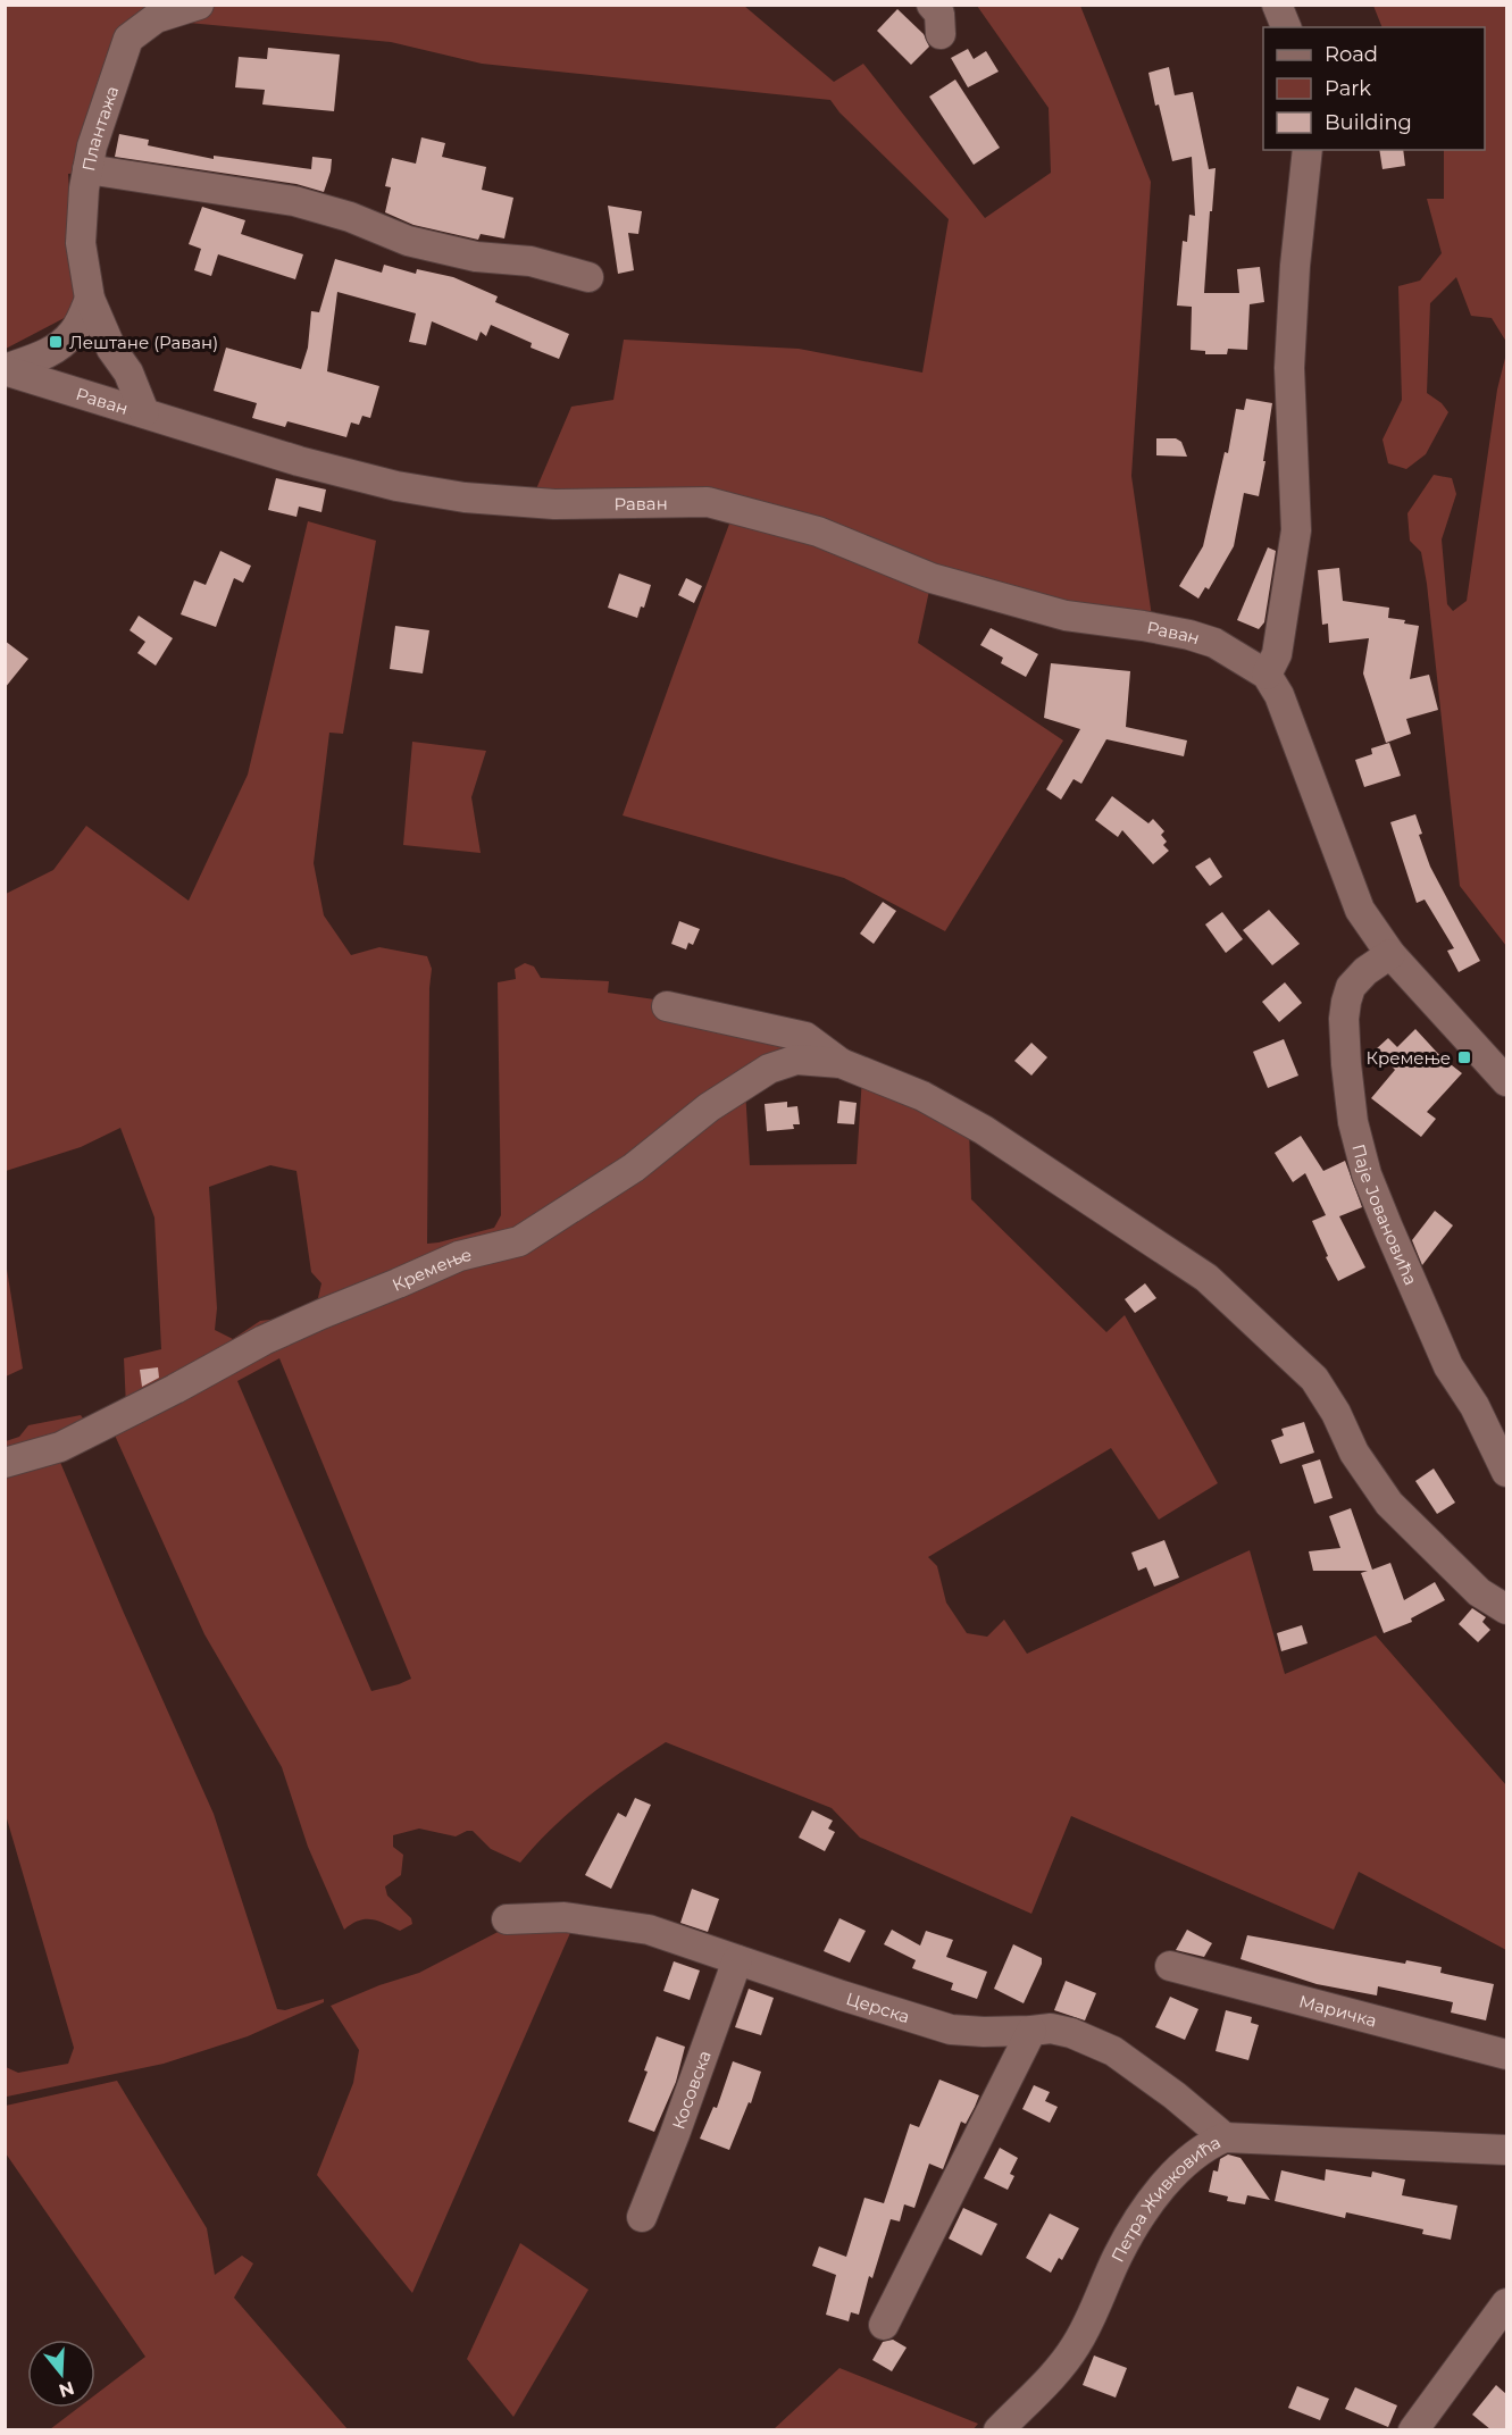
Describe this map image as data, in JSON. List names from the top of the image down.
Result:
{
  "streets": {
    "street": [
      "Плантажа",
      "Раван",
      "Паје Јовановића",
      "Кремење",
      "Церска",
      "Маричка",
      "Косовска",
      "Петра Живковића"
    ]
  },
  "crossings": [
    ["Плантажа", "Раван"],
    ["Церска", "Косовска"],
    ["Церска", "Петра Живковића"]
  ],
  "places": {
    "transit": ["Лештане (Раван)", "Кремење"]
  },
  "legend": ["Road", "Park", "Building"],
  "north": "bottom"
}
